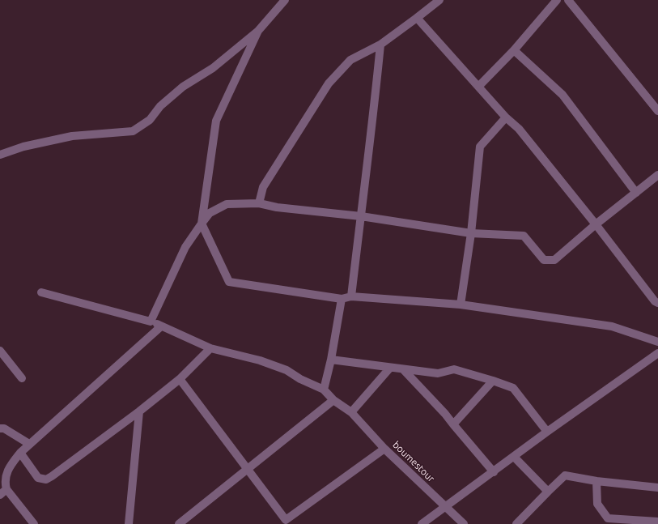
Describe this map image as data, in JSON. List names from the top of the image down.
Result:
{
  "streets": {
    "street": ["boumestour"]
  }
}
